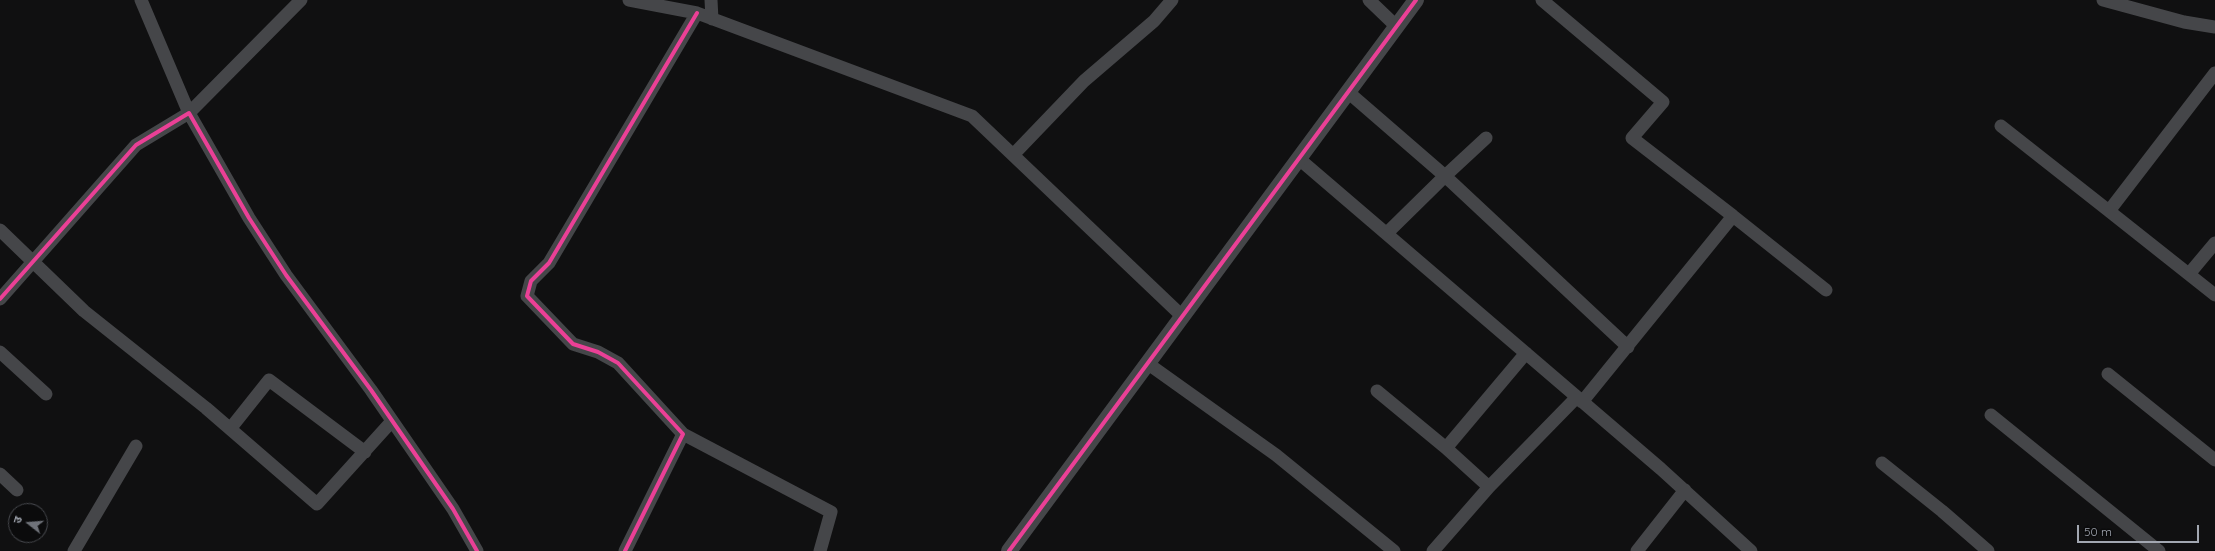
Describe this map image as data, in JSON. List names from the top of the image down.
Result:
{
  "scale_bar": "50 m",
  "north": "left"
}
